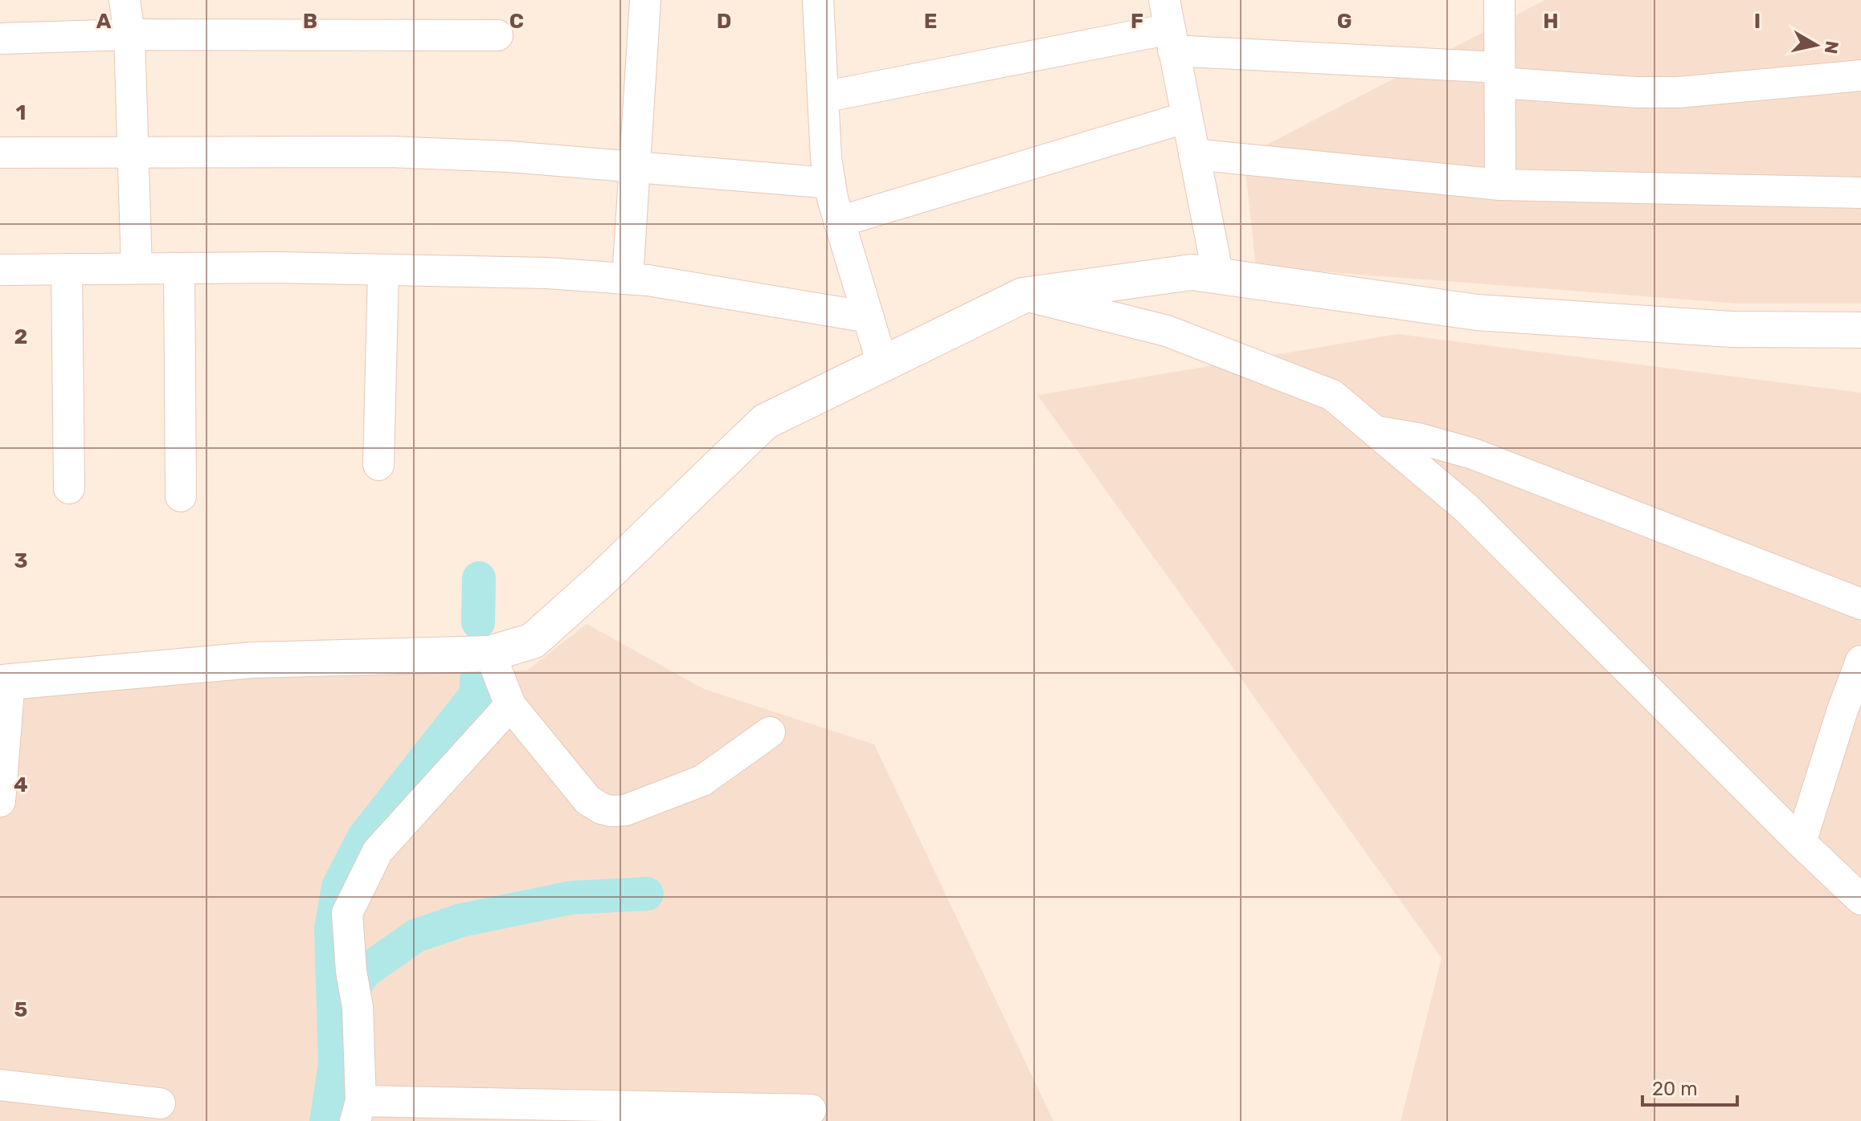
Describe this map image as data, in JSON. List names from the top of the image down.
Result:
{
  "scale_bar": "20 m",
  "north": "right",
  "grid": {
    "columns": [
      "A",
      "B",
      "C",
      "D",
      "E",
      "F",
      "G",
      "H",
      "I"
    ],
    "rows": [
      "1",
      "2",
      "3",
      "4",
      "5"
    ]
  }
}
